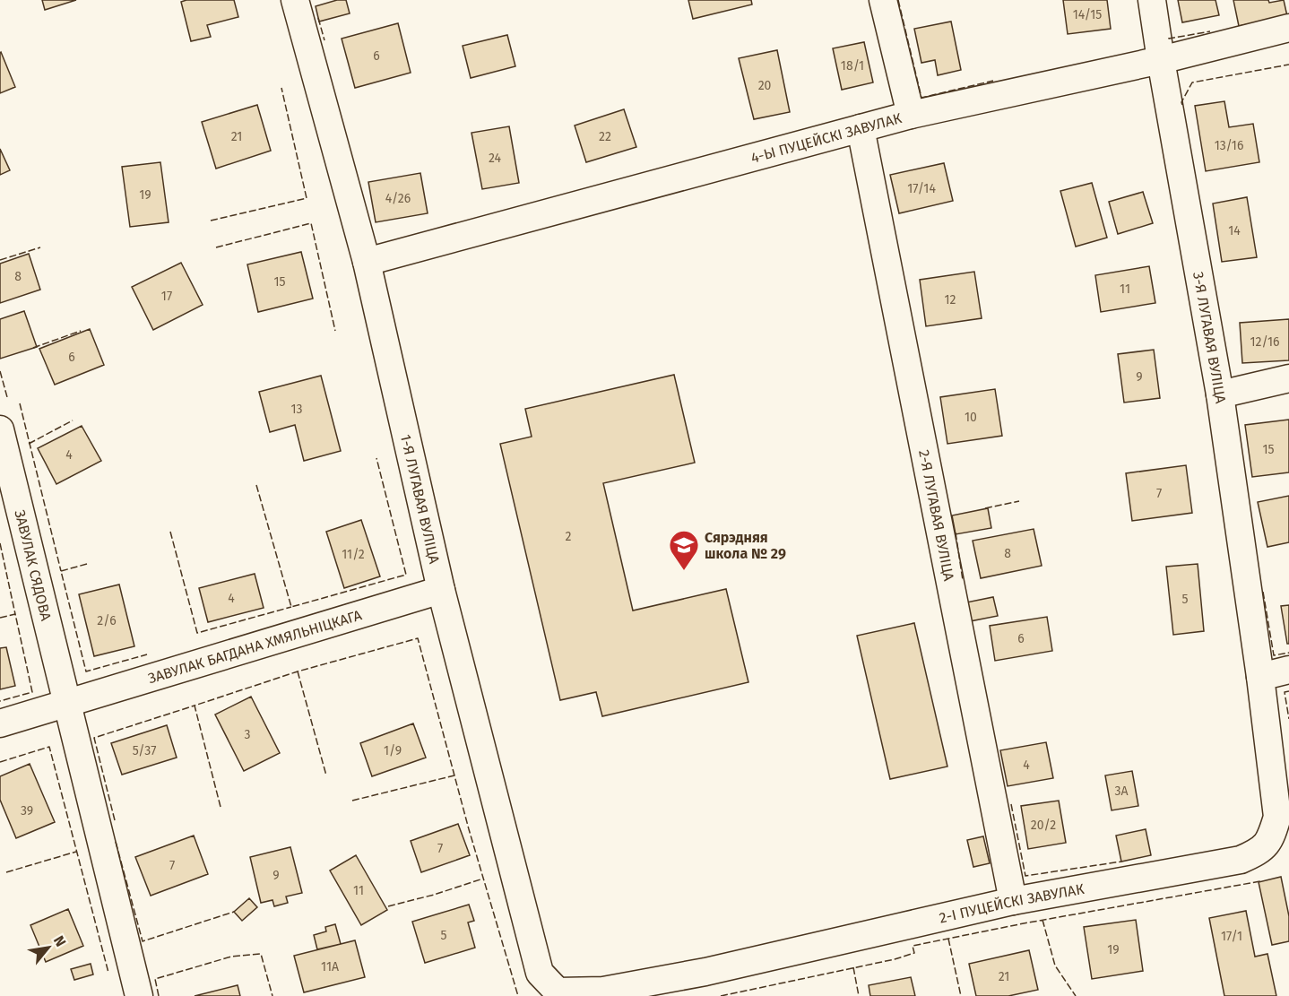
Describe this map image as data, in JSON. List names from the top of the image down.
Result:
{
  "streets": {
    "street": [
      "4-Ы ПУЦЕЙСКІ ЗАВУЛАК",
      "3-Я ЛУГАВАЯ ВУЛІЦА",
      "1-Я ЛУГАВАЯ ВУЛІЦА",
      "2-Я ЛУГАВАЯ ВУЛІЦА",
      "ЗАВУЛАК СЯДОВА",
      "ЗАВУЛАК БАГДАНА ХМЯЛЬНІЦКАГА",
      "2-І ПУЦЕЙСКІ ЗАВУЛАК"
    ]
  },
  "crossings": [
    ["4-Ы ПУЦЕЙСКІ ЗАВУЛАК", "3-Я ЛУГАВАЯ ВУЛІЦА"],
    ["4-Ы ПУЦЕЙСКІ ЗАВУЛАК", "1-Я ЛУГАВАЯ ВУЛІЦА"],
    ["4-Ы ПУЦЕЙСКІ ЗАВУЛАК", "2-Я ЛУГАВАЯ ВУЛІЦА"],
    ["3-Я ЛУГАВАЯ ВУЛІЦА", "2-І ПУЦЕЙСКІ ЗАВУЛАК"],
    ["1-Я ЛУГАВАЯ ВУЛІЦА", "ЗАВУЛАК БАГДАНА ХМЯЛЬНІЦКАГА"],
    ["1-Я ЛУГАВАЯ ВУЛІЦА", "2-І ПУЦЕЙСКІ ЗАВУЛАК"],
    ["2-Я ЛУГАВАЯ ВУЛІЦА", "2-І ПУЦЕЙСКІ ЗАВУЛАК"],
    ["ЗАВУЛАК СЯДОВА", "ЗАВУЛАК БАГДАНА ХМЯЛЬНІЦКАГА"]
  ],
  "places": {
    "school or university": ["Сярэдняя школа № 29"]
  },
  "house_numbers": [
    "14/15",
    "6",
    "18/1",
    "20",
    "21",
    "22",
    "13/16",
    "24",
    "17/14",
    "19",
    "4/26",
    "14",
    "8",
    "15",
    "11",
    "17",
    "12",
    "12/16",
    "6",
    "9",
    "13",
    "10",
    "15",
    "4",
    "7",
    "2",
    "8",
    "11/2",
    "4",
    "5",
    "2/6",
    "6",
    "3",
    "5/37",
    "1/9",
    "4",
    "3А",
    "39",
    "20/2",
    "7",
    "7",
    "9",
    "11",
    "5",
    "17/1",
    "19",
    "11А",
    "21"
  ],
  "north": "top right"
}
